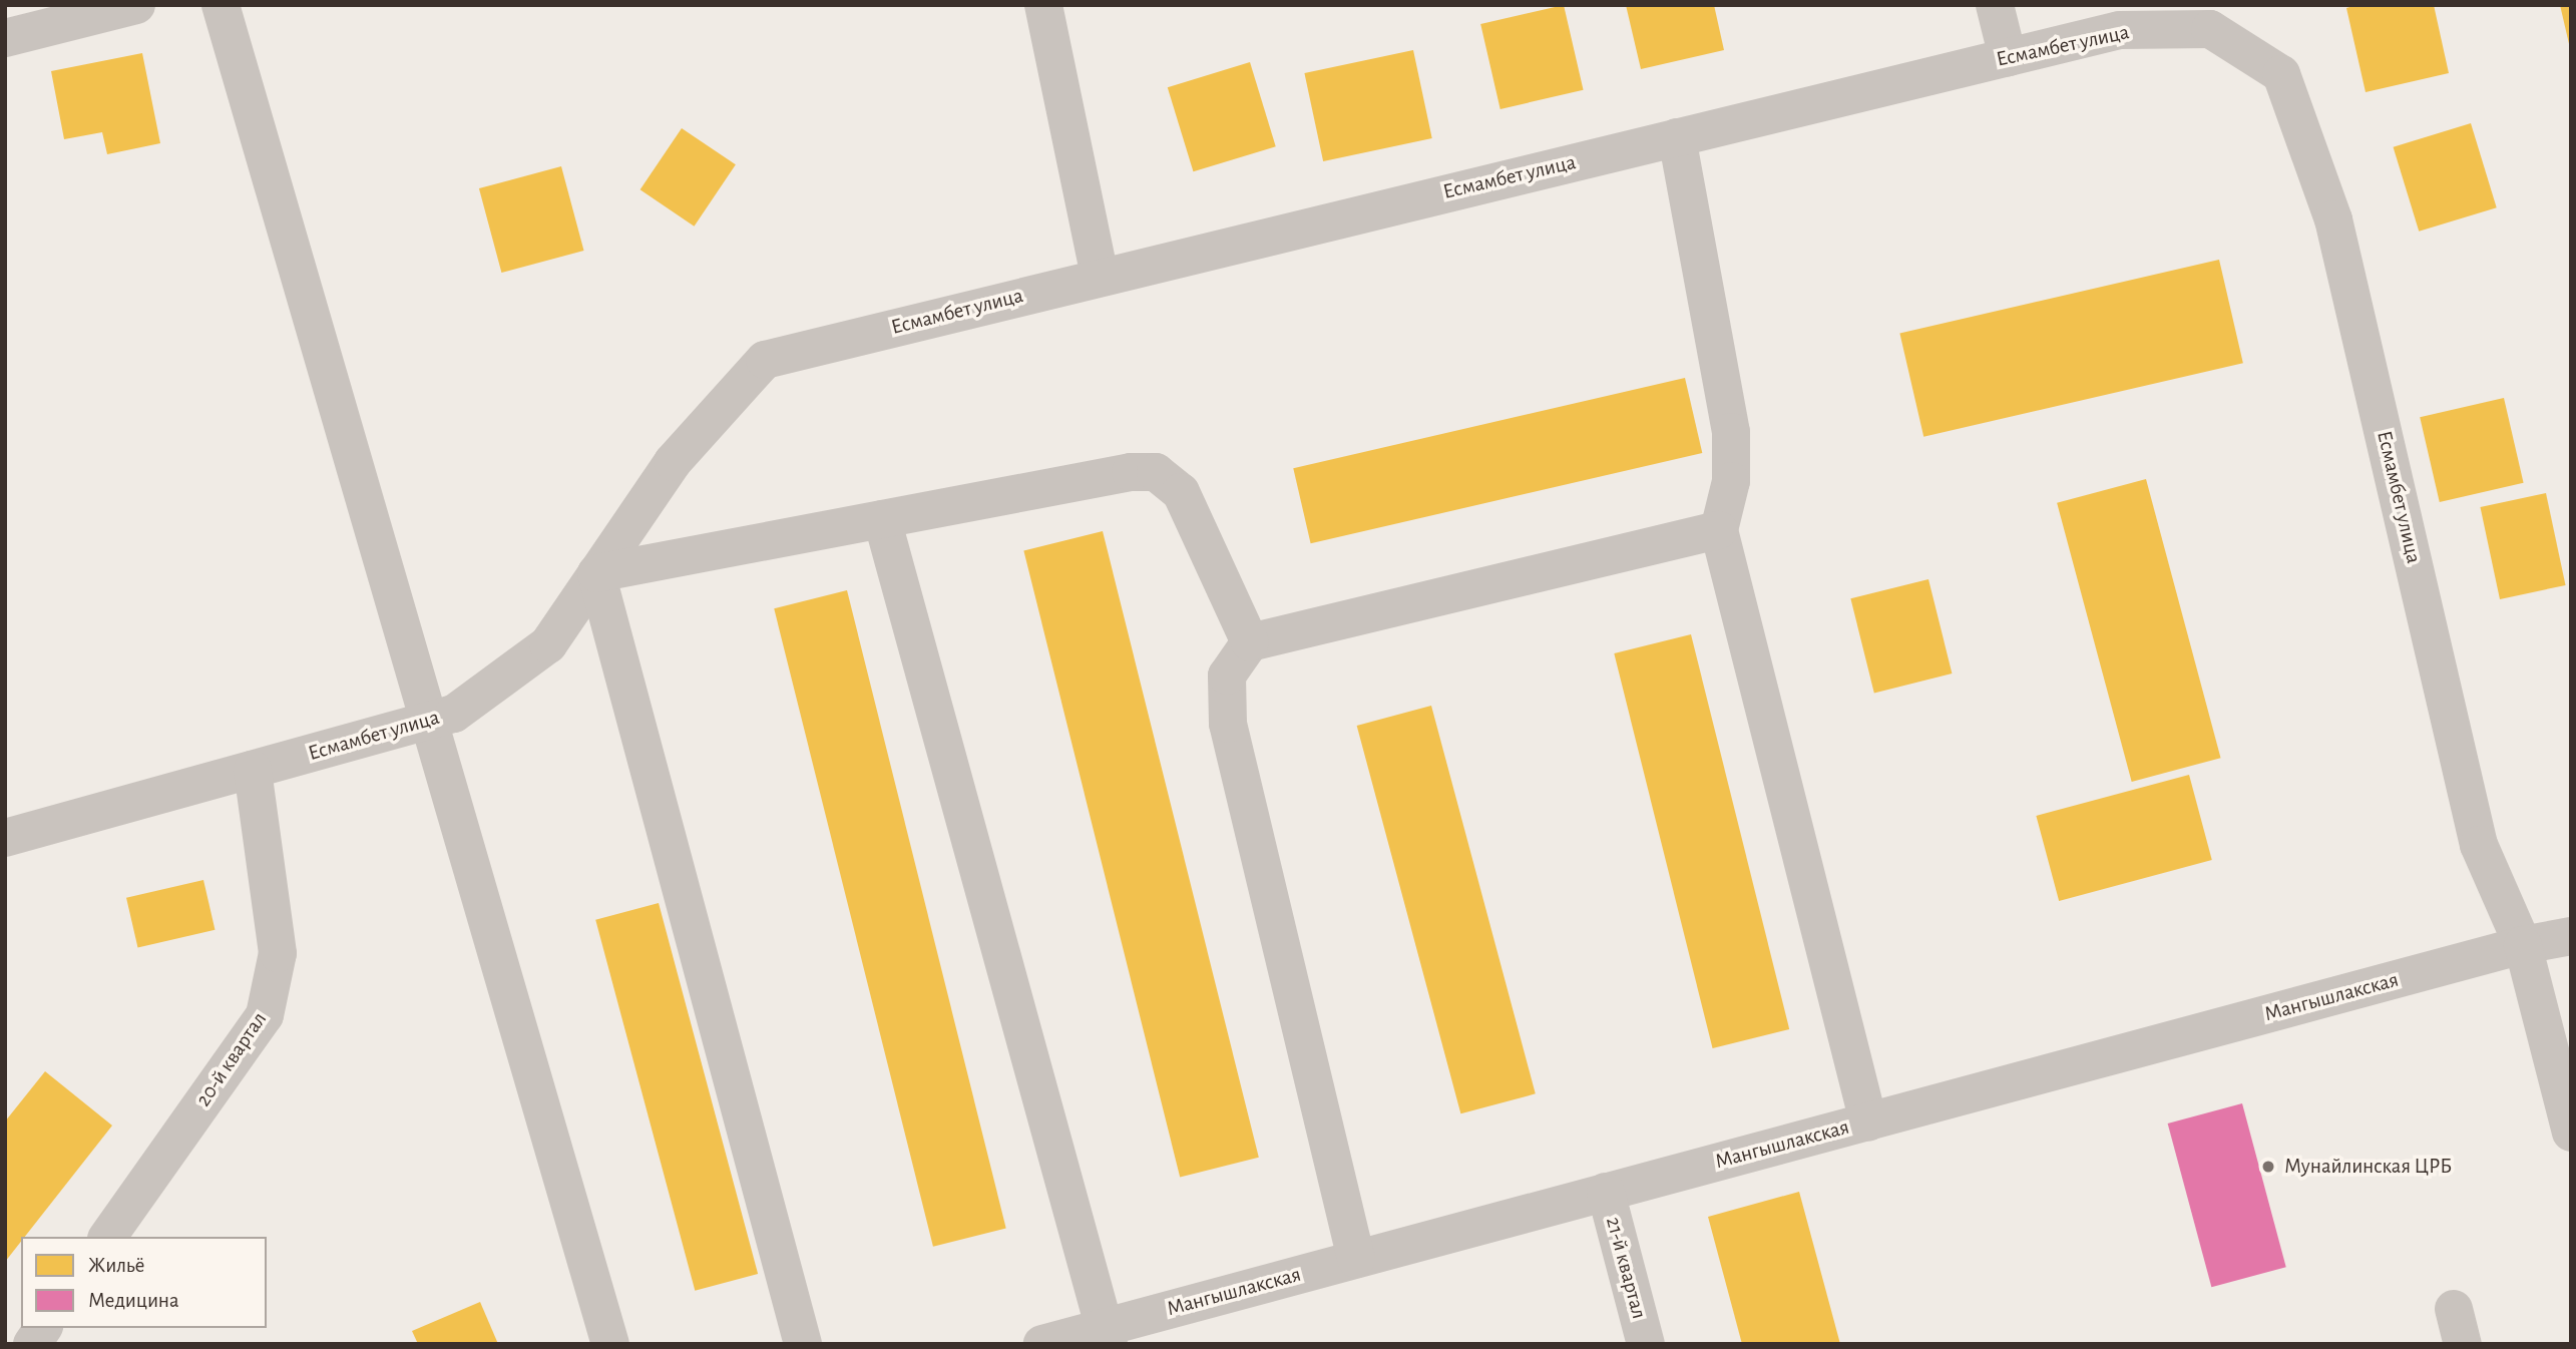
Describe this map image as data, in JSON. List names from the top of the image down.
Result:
{
  "streets": {
    "street": [
      "Есмамбет улица",
      "Мангышлакская",
      "20-й квартал",
      "21-й квартал"
    ]
  },
  "crossings": [
    ["Есмамбет улица", "Мангышлакская"],
    ["Есмамбет улица", "20-й квартал"],
    ["Мангышлакская", "21-й квартал"]
  ],
  "places": ["Мунайлинская ЦРБ"],
  "legend": ["Жильё", "Медицина"]
}
